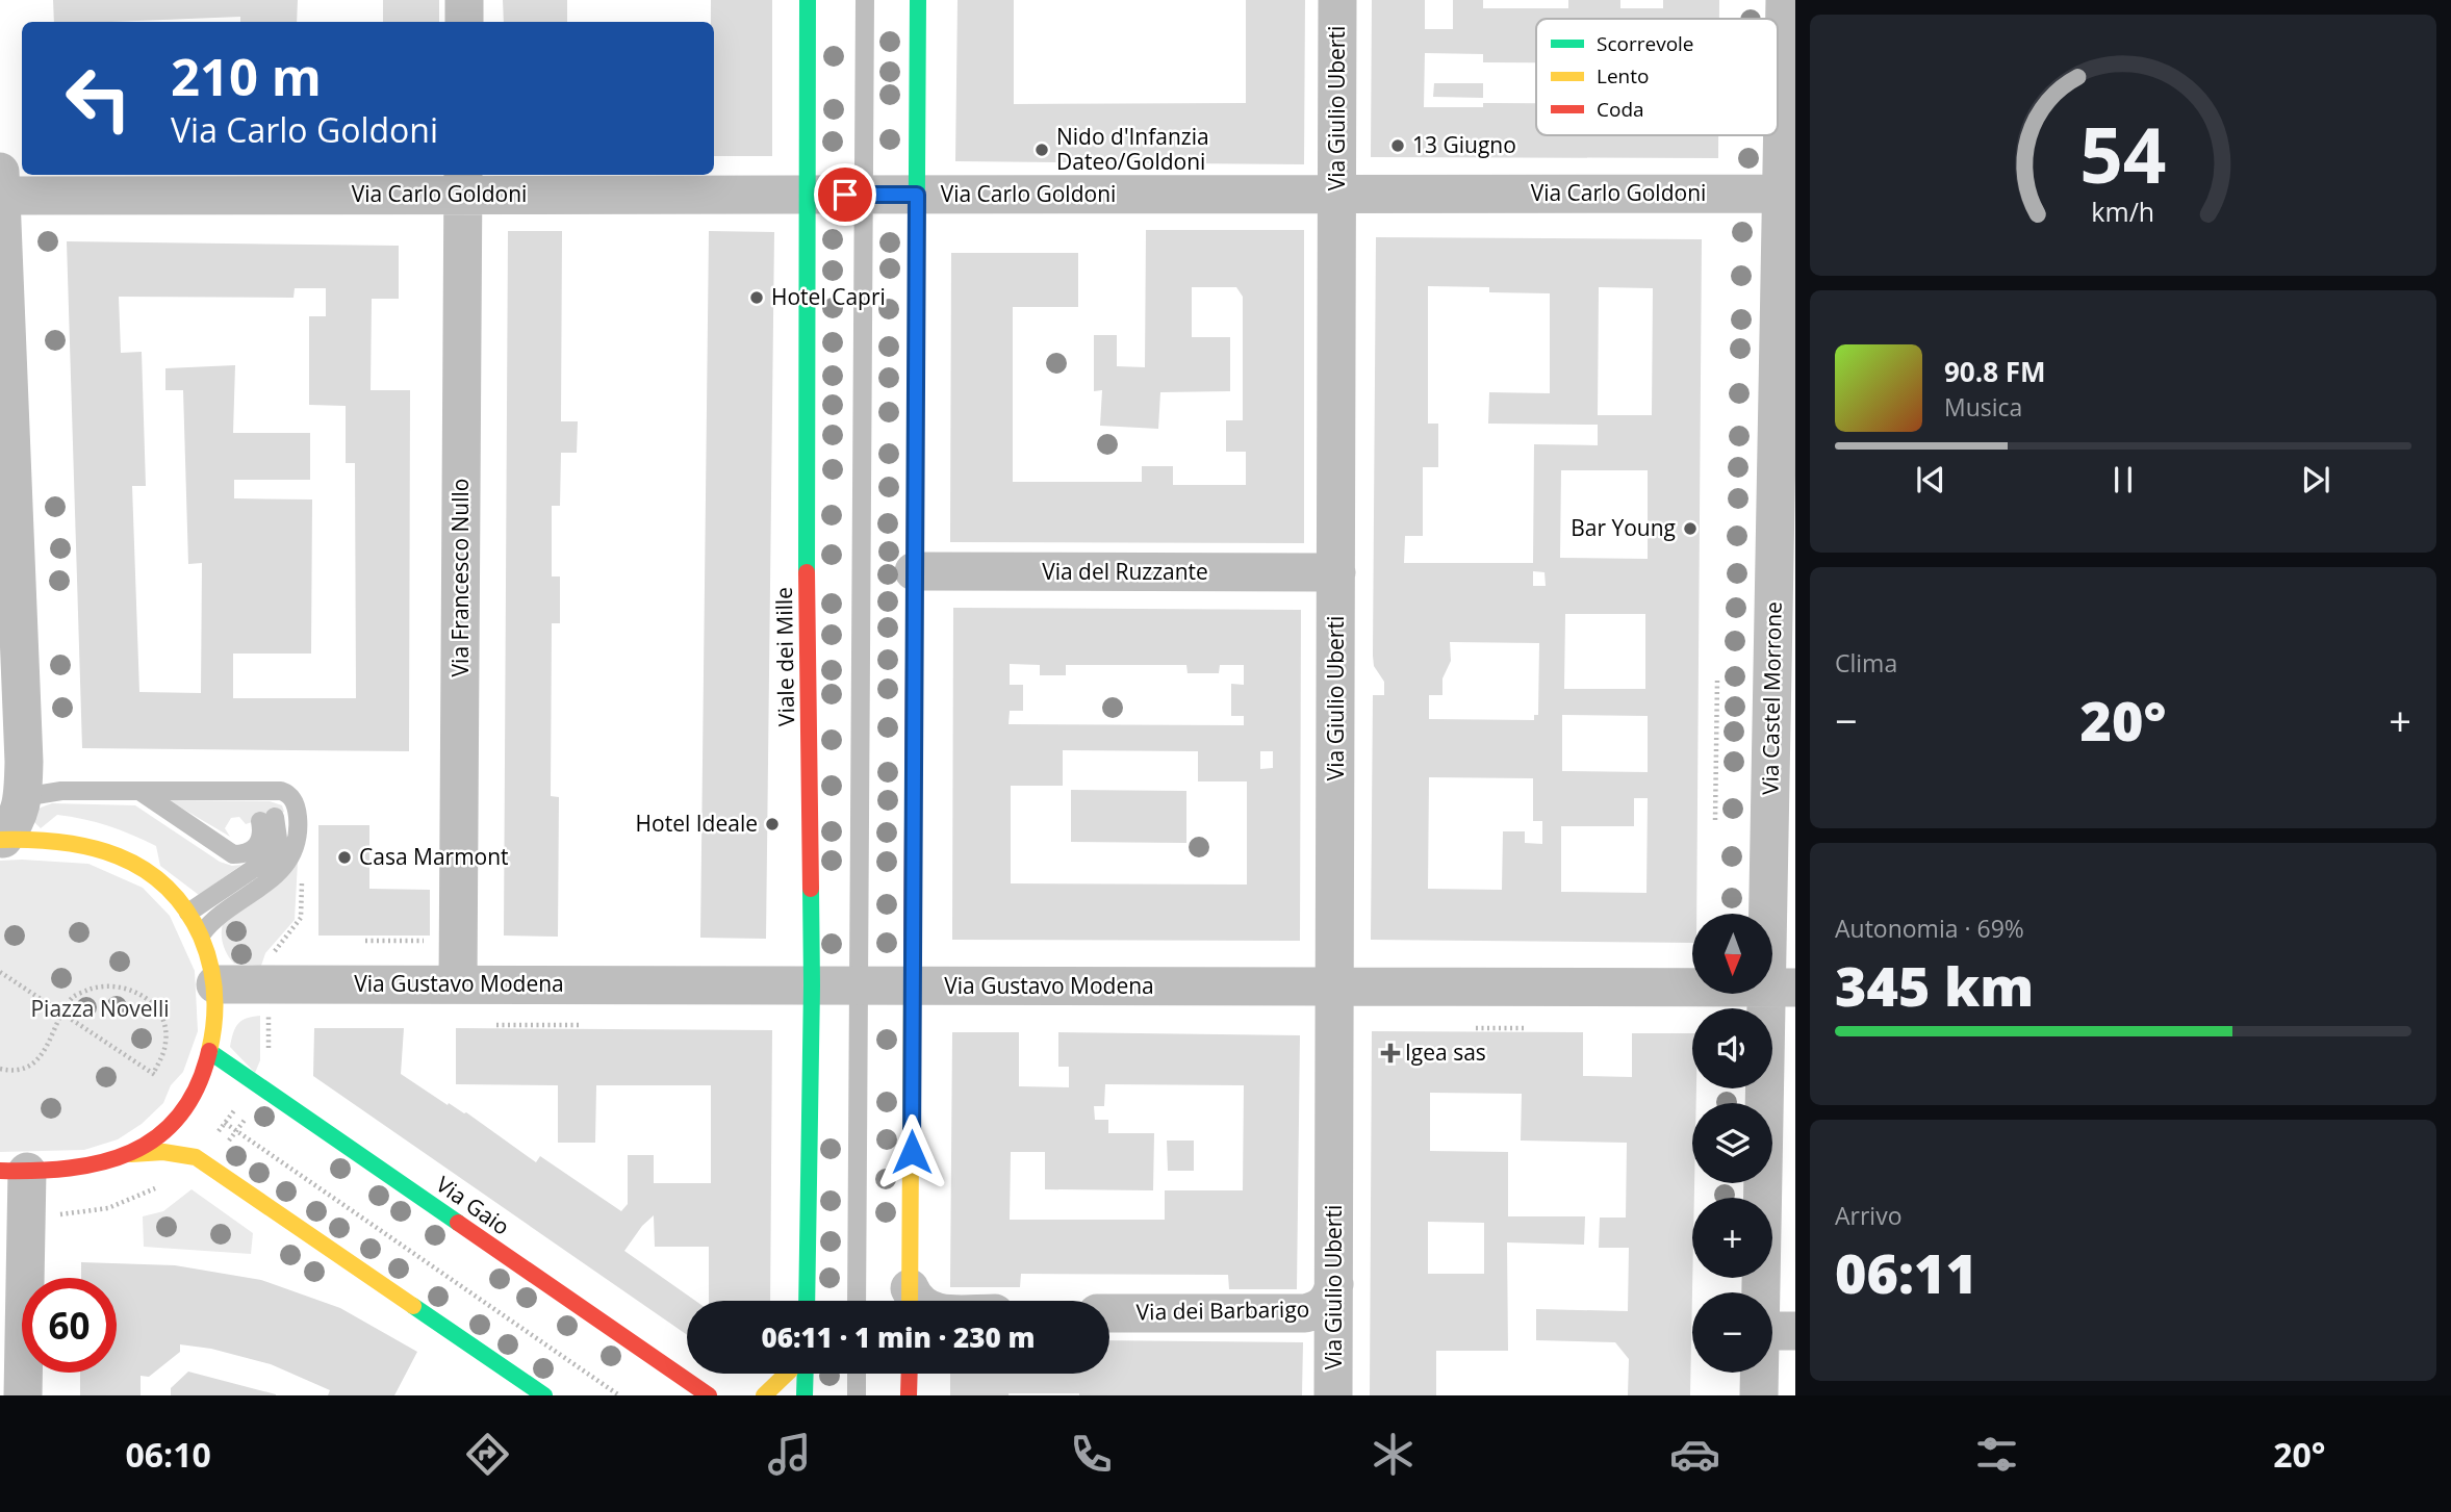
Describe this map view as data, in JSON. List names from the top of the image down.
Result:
{
  "streets": {
    "main road": ["Viale dei Mille", "Via Gaio"],
    "street": [
      "Via Giulio Uberti",
      "Via Carlo Goldoni",
      "Via del Ruzzante",
      "Via Francesco Nullo",
      "Via Castel Morrone",
      "Via Gustavo Modena",
      "Via dei Barbarigo"
    ]
  },
  "crossings": [
    ["Via Giulio Uberti", "Via Carlo Goldoni"],
    ["Via Giulio Uberti", "Via del Ruzzante"],
    ["Via Giulio Uberti", "Via Gustavo Modena"],
    ["Via Giulio Uberti", "Via dei Barbarigo"],
    ["Via Carlo Goldoni", "Via Francesco Nullo"],
    ["Via Carlo Goldoni", "Viale dei Mille"],
    ["Via Carlo Goldoni", "Via Castel Morrone"],
    ["Via Francesco Nullo", "Via Gustavo Modena"],
    ["Viale dei Mille", "Via Gustavo Modena"],
    ["Via Castel Morrone", "Via Gustavo Modena"]
  ],
  "parks": ["Piazza Novelli"],
  "places": {
    "other": [
      "13 Giugno",
      "Nido d'Infanzia Dateo/Goldoni",
      "Hotel Capri",
      "Bar Young",
      "Hotel Ideale",
      "Casa Marmont"
    ],
    "health": ["Igea sas"]
  },
  "legend": ["Scorrevole", "Lento", "Coda"],
  "north": "bottom",
  "page": {
    "turn": ["210 m", "Via Carlo Goldoni"],
    "song": ["90.8 FM", "Musica"],
    "tile": [
      "Clima",
      ["Autonomia · 69%", "345 km"],
      ["Arrivo", "06:11"]
    ],
    "heat": ["−", "20°", "+"],
    "map_buttons": ["+", "−"],
    "limit": "60",
    "trip": "06:11 · 1 min · 230 m",
    "tabs": ["06:10", "20°"],
    "gauge": ["54", "km/h"]
  }
}
